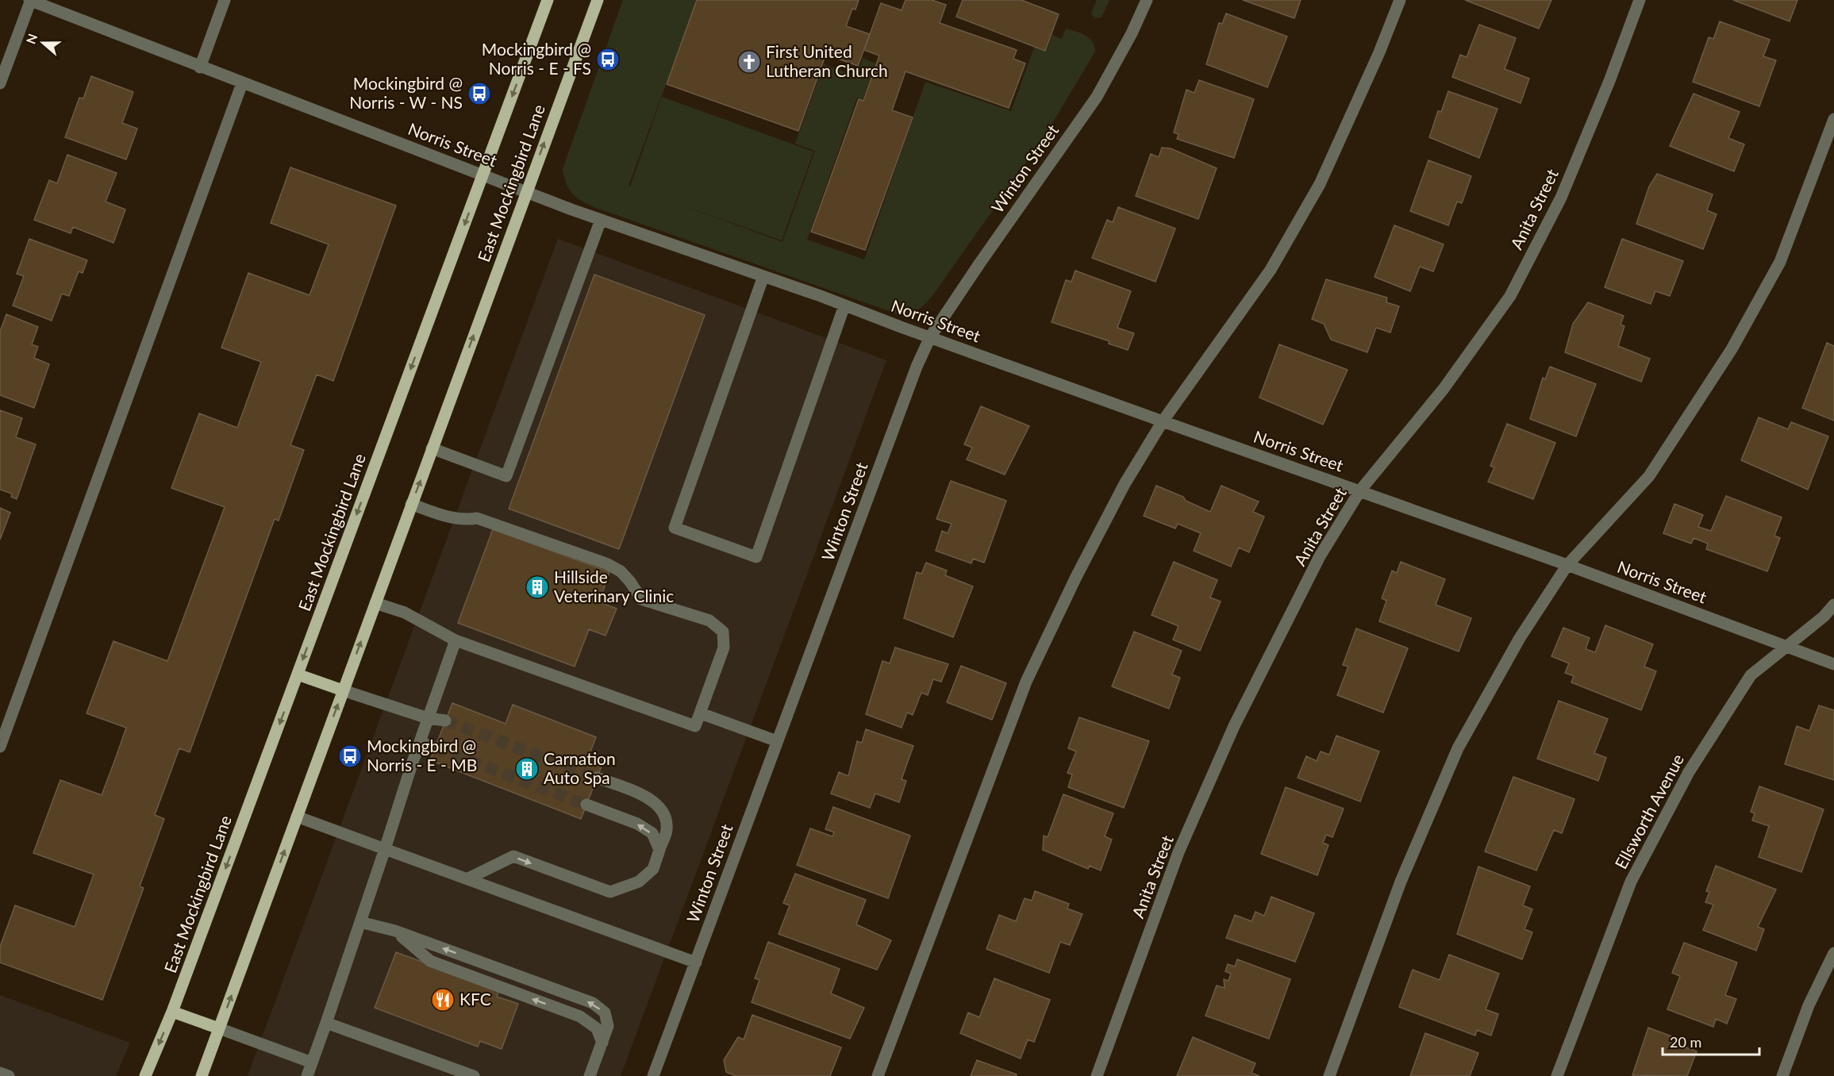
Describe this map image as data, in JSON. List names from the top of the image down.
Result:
{
  "streets": {
    "main road": ["East Mockingbird Lane"],
    "street": [
      "Norris Street",
      "Winton Street",
      "Anita Street",
      "Ellsworth Avenue"
    ]
  },
  "crossings": [
    ["Norris Street", "Winton Street"],
    ["Norris Street", "East Mockingbird Lane"],
    ["Norris Street", "Anita Street"],
    ["Norris Street", "Ellsworth Avenue"]
  ],
  "places": {
    "bus stop": ["Mockingbird @ Norris - E - FS", "Mockingbird @ Norris - W - NS", "Mockingbird @ Norris - E - MB"],
    "church": ["First United Lutheran Church"],
    "building": ["Hillside Veterinary Clinic", "Carnation Auto Spa"],
    "restaurant": ["KFC"]
  },
  "scale_bar": "20 m",
  "north": "left"
}
